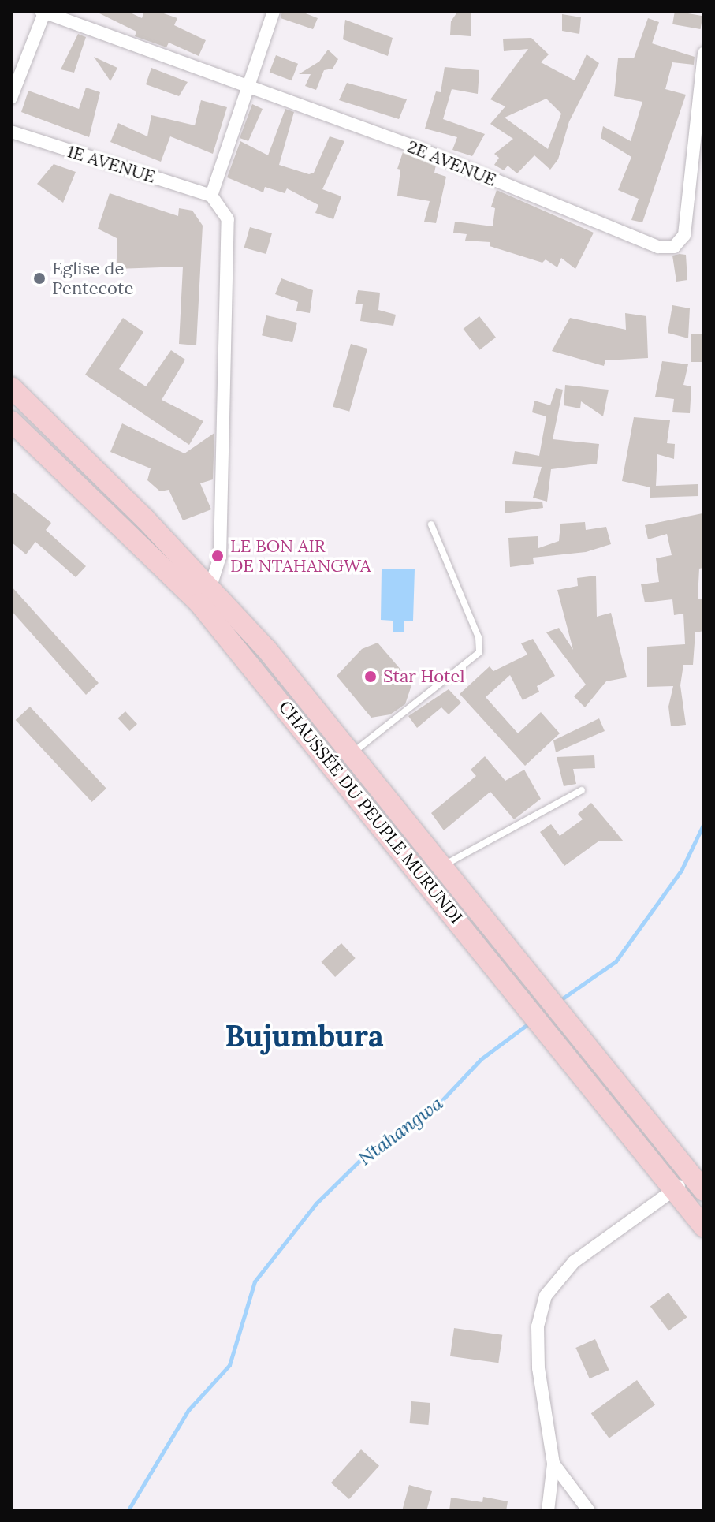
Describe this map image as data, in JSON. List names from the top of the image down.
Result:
{
  "streets": {
    "highway": ["CHAUSSÉE DU PEUPLE MURUNDI"],
    "street": ["2E AVENUE", "1E AVENUE"]
  },
  "districts": ["Bujumbura"],
  "water": ["Ntahangwa"],
  "places": ["Eglise de Pentecote", "LE BON AIR DE NTAHANGWA", "Star Hotel"]
}
